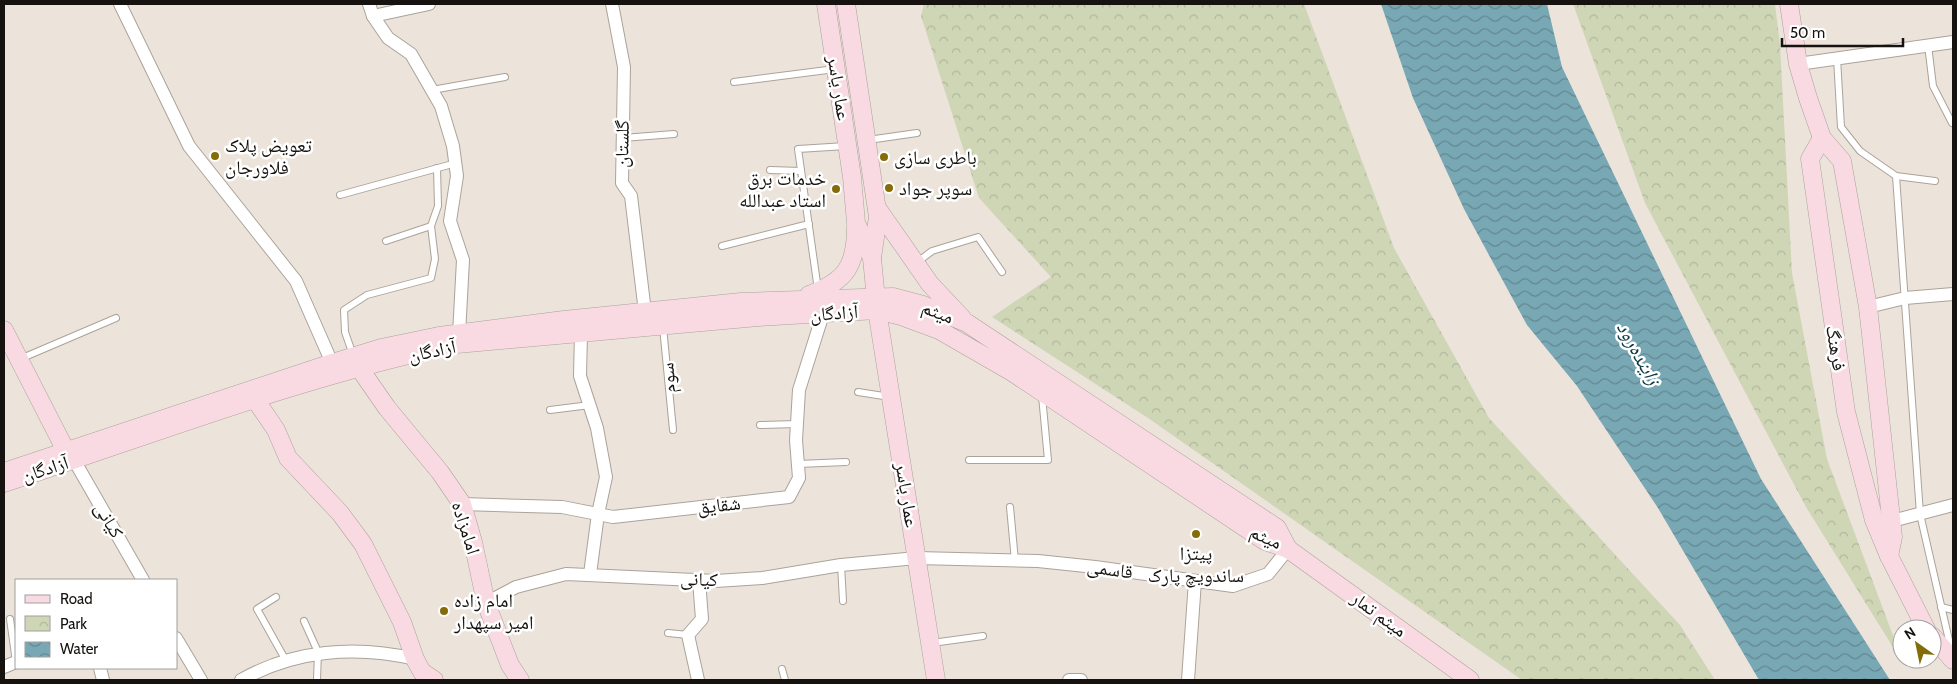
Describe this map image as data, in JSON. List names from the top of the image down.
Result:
{
  "streets": {
    "main road": [
      "عمار یاسر",
      "میثم",
      "آزادگان",
      "فرهنگ",
      "امامزاده",
      "میثم تمار"
    ],
    "street": [
      "گلستان",
      "شقایق",
      "کیانی",
      "قاسمی"
    ],
    "lane": ["سوم"]
  },
  "crossings": [
    ["عمار یاسر", "میثم"],
    ["عمار یاسر", "آزادگان"],
    ["عمار یاسر", "کیانی"],
    ["عمار یاسر", "قاسمی"],
    ["گلستان", "آزادگان"],
    ["میثم", "آزادگان"],
    ["میثم", "قاسمی"],
    ["میثم", "میثم تمار"],
    ["آزادگان", "سوم"],
    ["آزادگان", "شقایق"],
    ["آزادگان", "کیانی"],
    ["آزادگان", "امامزاده"],
    ["شقایق", "امامزاده"],
    ["کیانی", "امامزاده"],
    ["کیانی", "قاسمی"],
    ["قاسمی", "میثم تمار"]
  ],
  "water": ["زاینده‌رود"],
  "places": [
    "تعویض پلاک فلاورجان",
    "باطری سازی",
    "سوپر جواد",
    "خدمات برق استاد عبدالله",
    "پیتزا ساندویچ پارک",
    "امام زاده امیر سپهدار"
  ],
  "legend": ["Road", "Park", "Water"],
  "scale_bar": "50 m",
  "north": "top left"
}
